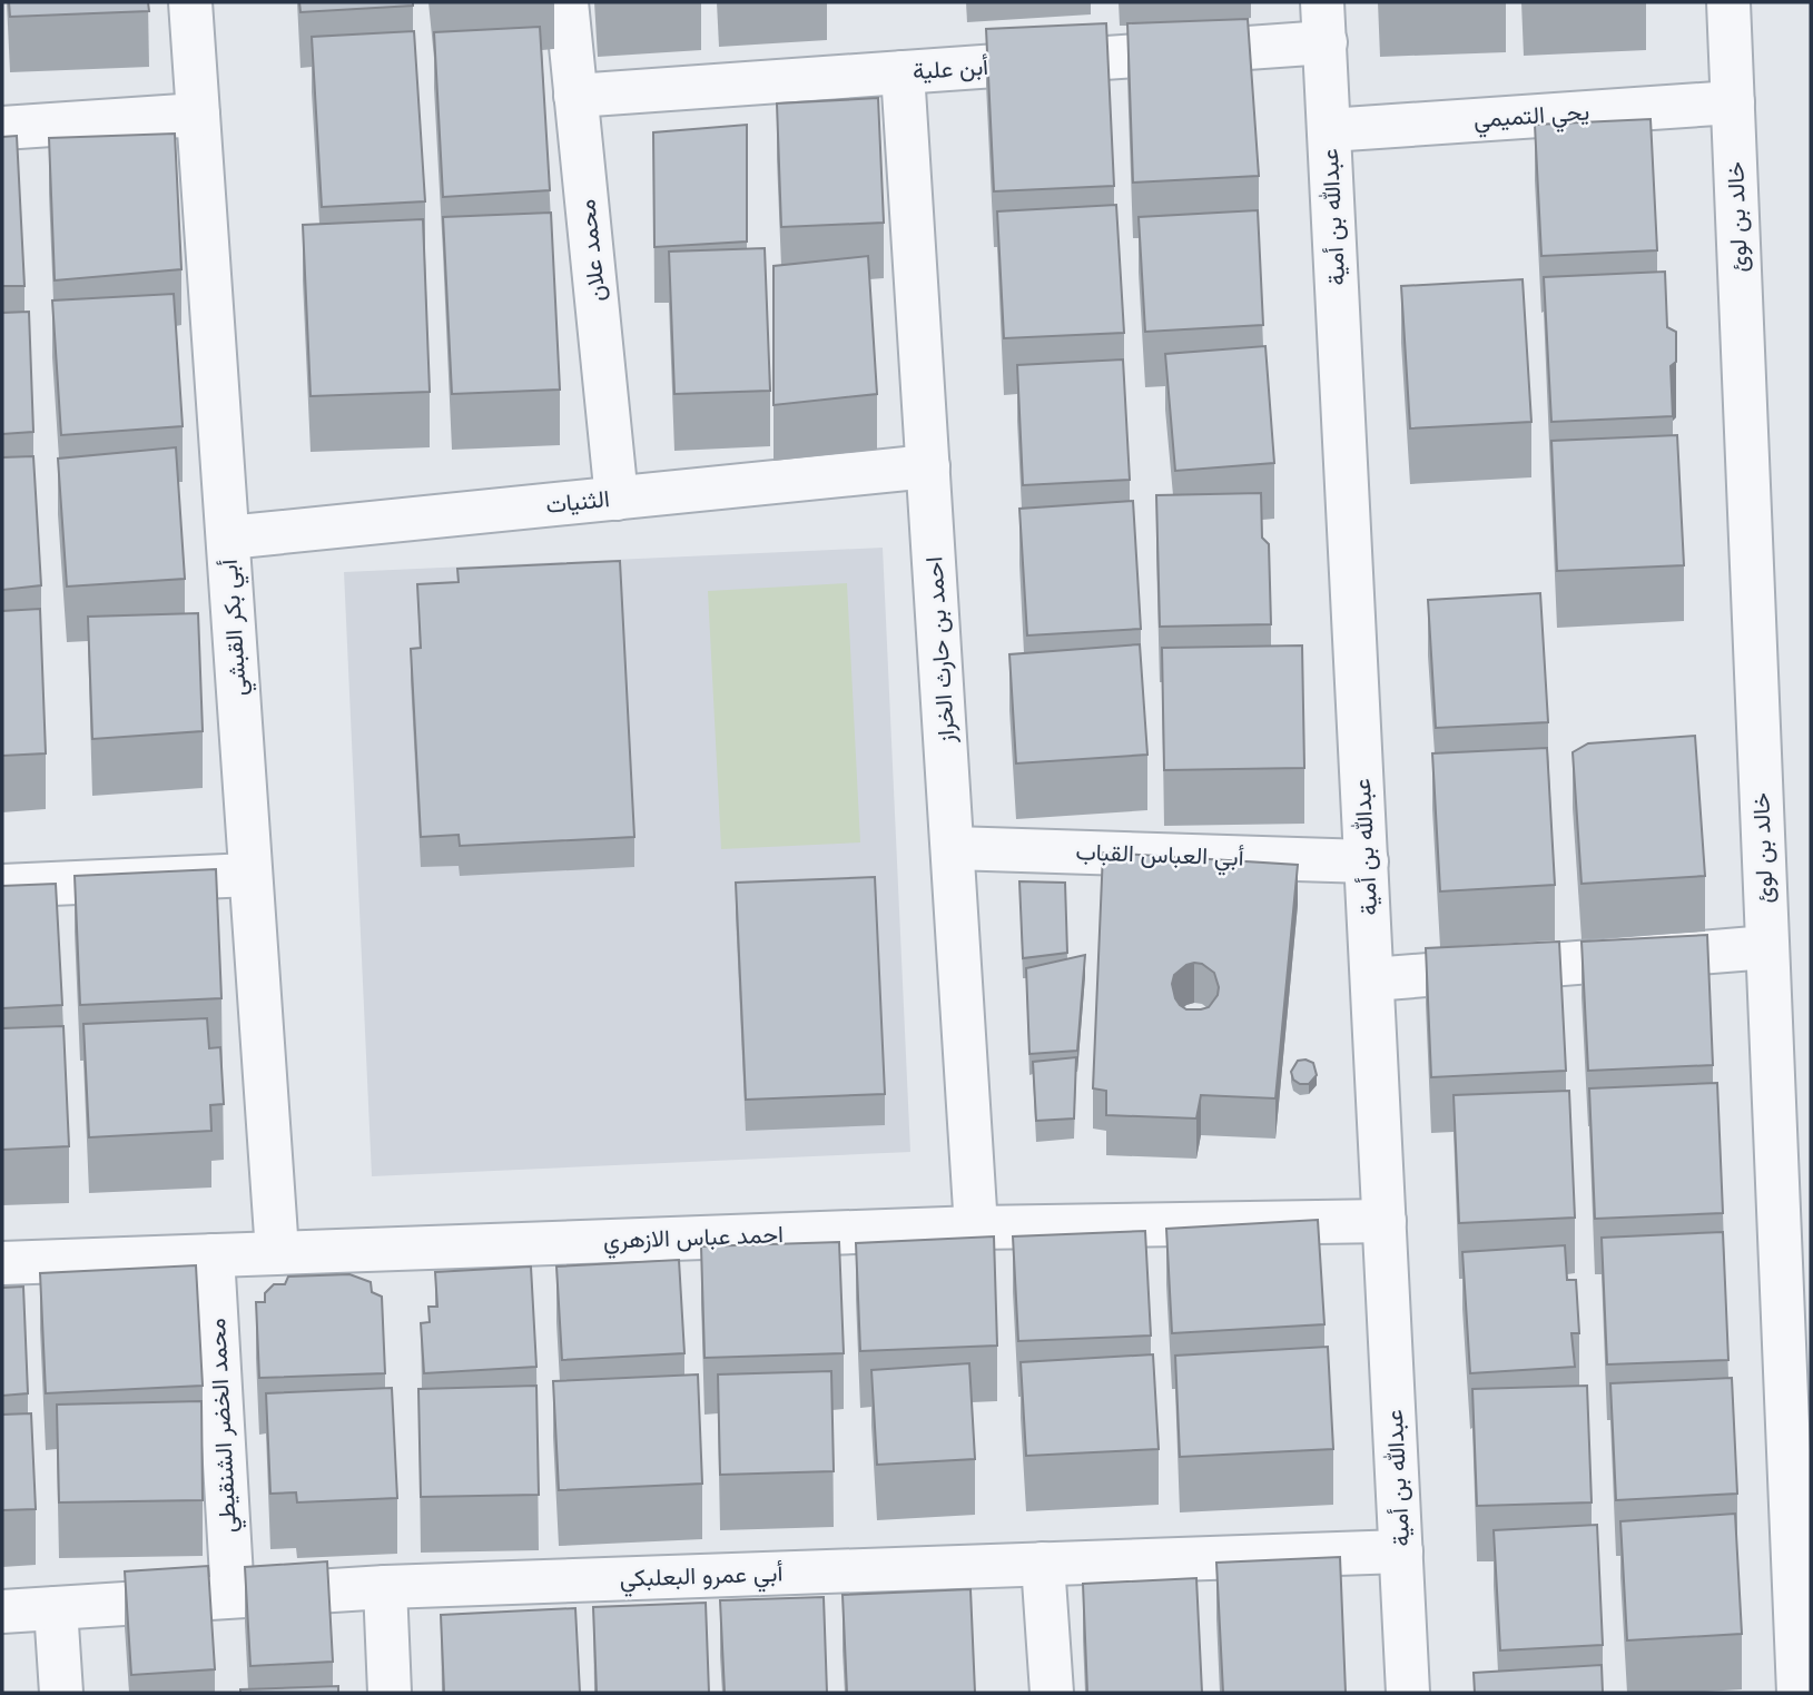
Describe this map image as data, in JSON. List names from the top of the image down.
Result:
{
  "streets": {
    "street": [
      "أبن علية",
      "يحي التميمي",
      "عبدالله بن أمية",
      "خالد بن لوئ",
      "محمد علان",
      "الثنيات",
      "أبي بكر القبشي",
      "احمد بن حارث الخراز",
      "أبي العباس القباب",
      "احمد عباس الازهري",
      "محمد الخضر الشنقيطي",
      "أبي عمرو البعلبكي"
    ]
  },
  "crossings": [
    ["أبن علية", "عبدالله بن أمية"],
    ["أبن علية", "محمد علان"],
    ["أبن علية", "احمد بن حارث الخراز"],
    ["يحي التميمي", "عبدالله بن أمية"],
    ["يحي التميمي", "خالد بن لوئ"],
    ["عبدالله بن أمية", "أبي العباس القباب"],
    ["عبدالله بن أمية", "احمد عباس الازهري"],
    ["عبدالله بن أمية", "أبي عمرو البعلبكي"],
    ["محمد علان", "الثنيات"],
    ["الثنيات", "أبي بكر القبشي"],
    ["الثنيات", "احمد بن حارث الخراز"],
    ["أبي بكر القبشي", "احمد عباس الازهري"],
    ["احمد بن حارث الخراز", "أبي العباس القباب"],
    ["احمد بن حارث الخراز", "احمد عباس الازهري"],
    ["احمد عباس الازهري", "محمد الخضر الشنقيطي"],
    ["محمد الخضر الشنقيطي", "أبي عمرو البعلبكي"]
  ]
}
